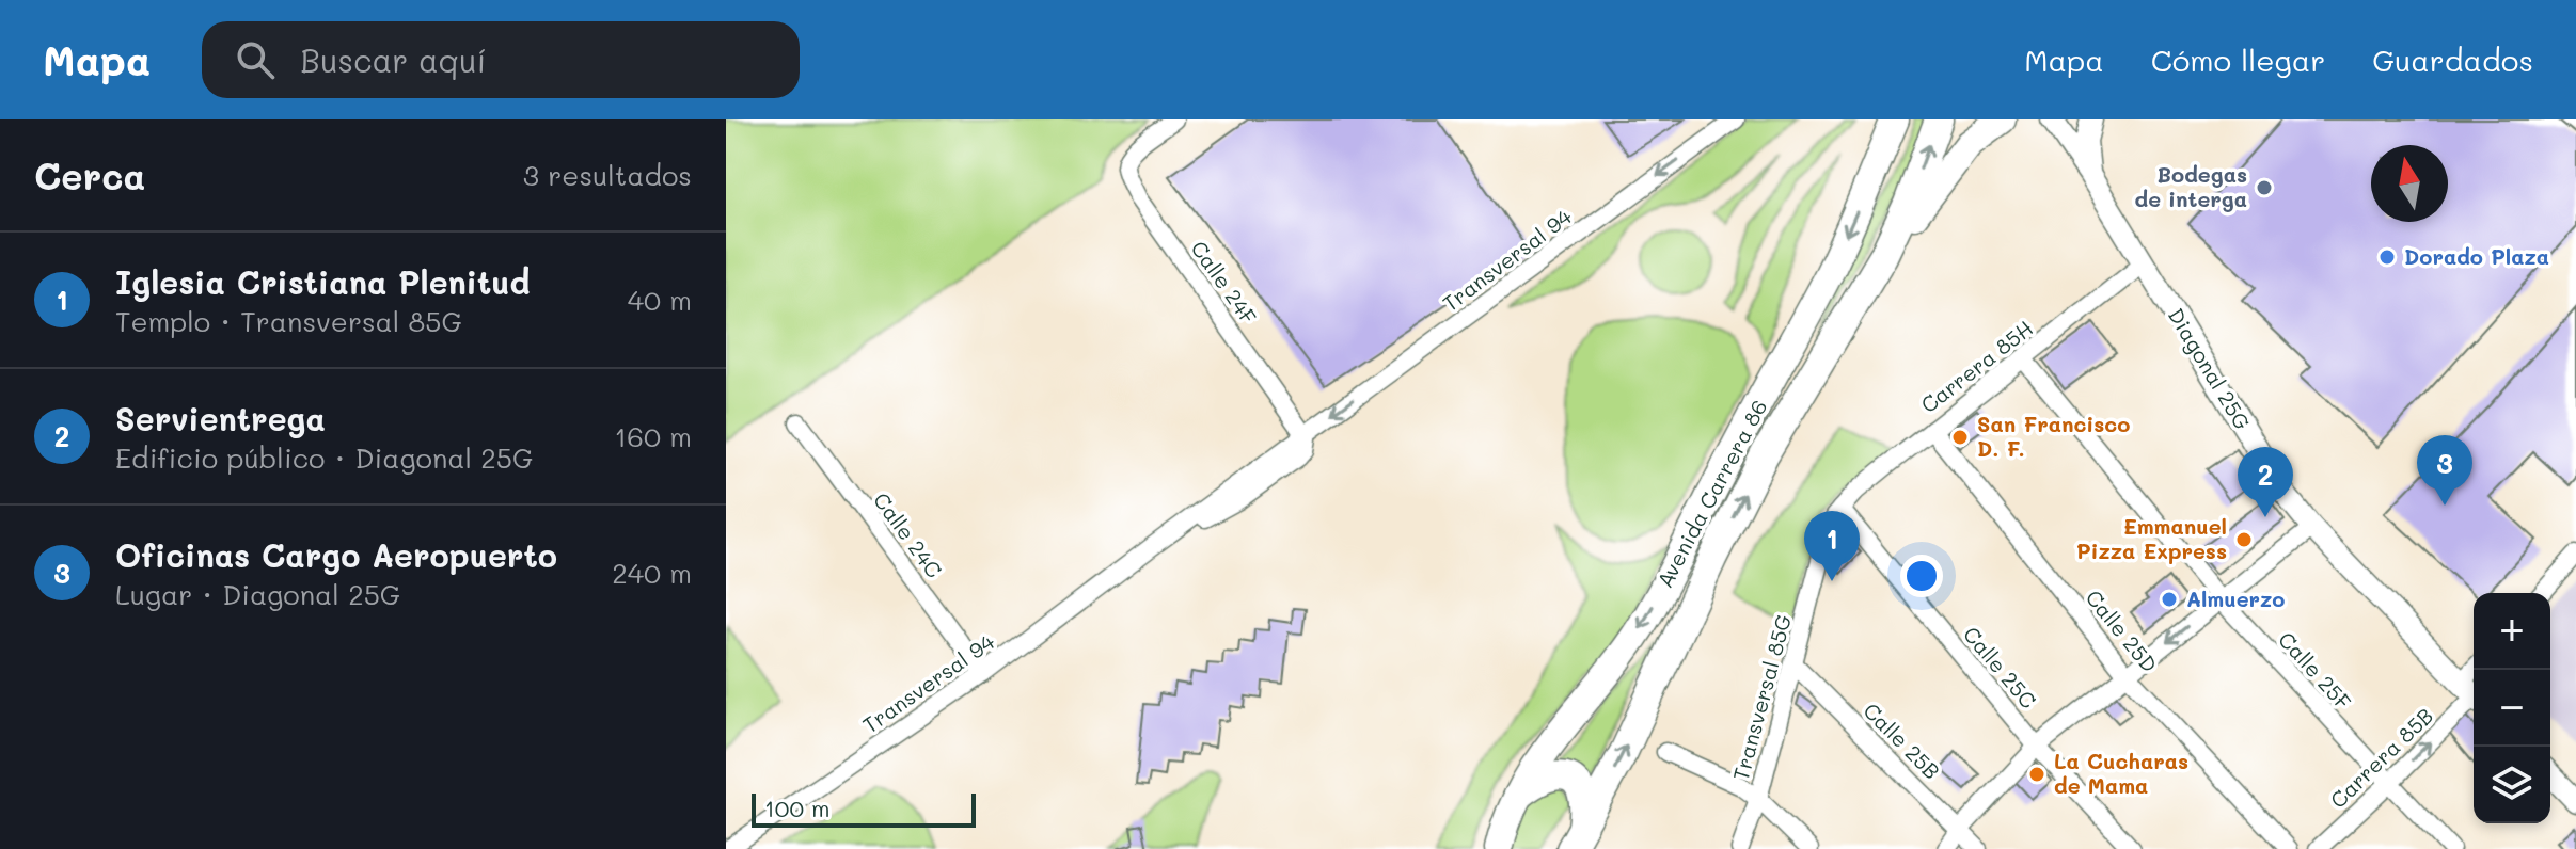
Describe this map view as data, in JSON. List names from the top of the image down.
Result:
{
  "streets": {
    "main road": ["Avenida Carrera 86"],
    "street": [
      "Transversal 94",
      "Calle 24F",
      "Carrera 85H",
      "Diagonal 25G",
      "Calle 24C",
      "Calle 25D",
      "Calle 25C",
      "Calle 25F",
      "Transversal 85G",
      "Calle 25B",
      "Carrera 85B"
    ]
  },
  "crossings": [
    ["Transversal 94", "Calle 24F"],
    ["Transversal 94", "Calle 24C"],
    ["Carrera 85H", "Diagonal 25G"],
    ["Carrera 85H", "Calle 25D"],
    ["Carrera 85H", "Calle 25C"],
    ["Carrera 85H", "Calle 25F"],
    ["Carrera 85H", "Transversal 85G"],
    ["Diagonal 25G", "Carrera 85B"],
    ["Calle 25C", "Transversal 85G"],
    ["Calle 25F", "Carrera 85B"],
    ["Transversal 85G", "Calle 25B"]
  ],
  "one_way": ["Transversal 94", "Carrera 85B"],
  "places": [
    "Bodegas de interga",
    "Dorado Plaza",
    "San Francisco D. F.",
    "Emmanuel Pizza Express",
    "Almuerzo",
    "La Cucharas de Mama"
  ],
  "scale_bar": "100 m",
  "north": "top",
  "page": {
    "header": "Mapa",
    "search": "Buscar aquí",
    "nav": ["Mapa", "Cómo llegar", "Guardados"],
    "heading": ["Cerca", "3 resultados"],
    "list": [
      {
        "mark": "1",
        "name": "Iglesia Cristiana Plenitud",
        "note": "Templo · Transversal 85G",
        "value": "40 m"
      },
      {
        "mark": "2",
        "name": "Servientrega",
        "note": "Edificio público · Diagonal 25G",
        "value": "160 m"
      },
      {
        "mark": "3",
        "name": "Oficinas Cargo Aeropuerto",
        "note": "Lugar · Diagonal 25G",
        "value": "240 m"
      }
    ],
    "pins": ["3", "2", "1"],
    "map_buttons": ["+", "−"],
    "scale": "100 m"
  }
}
